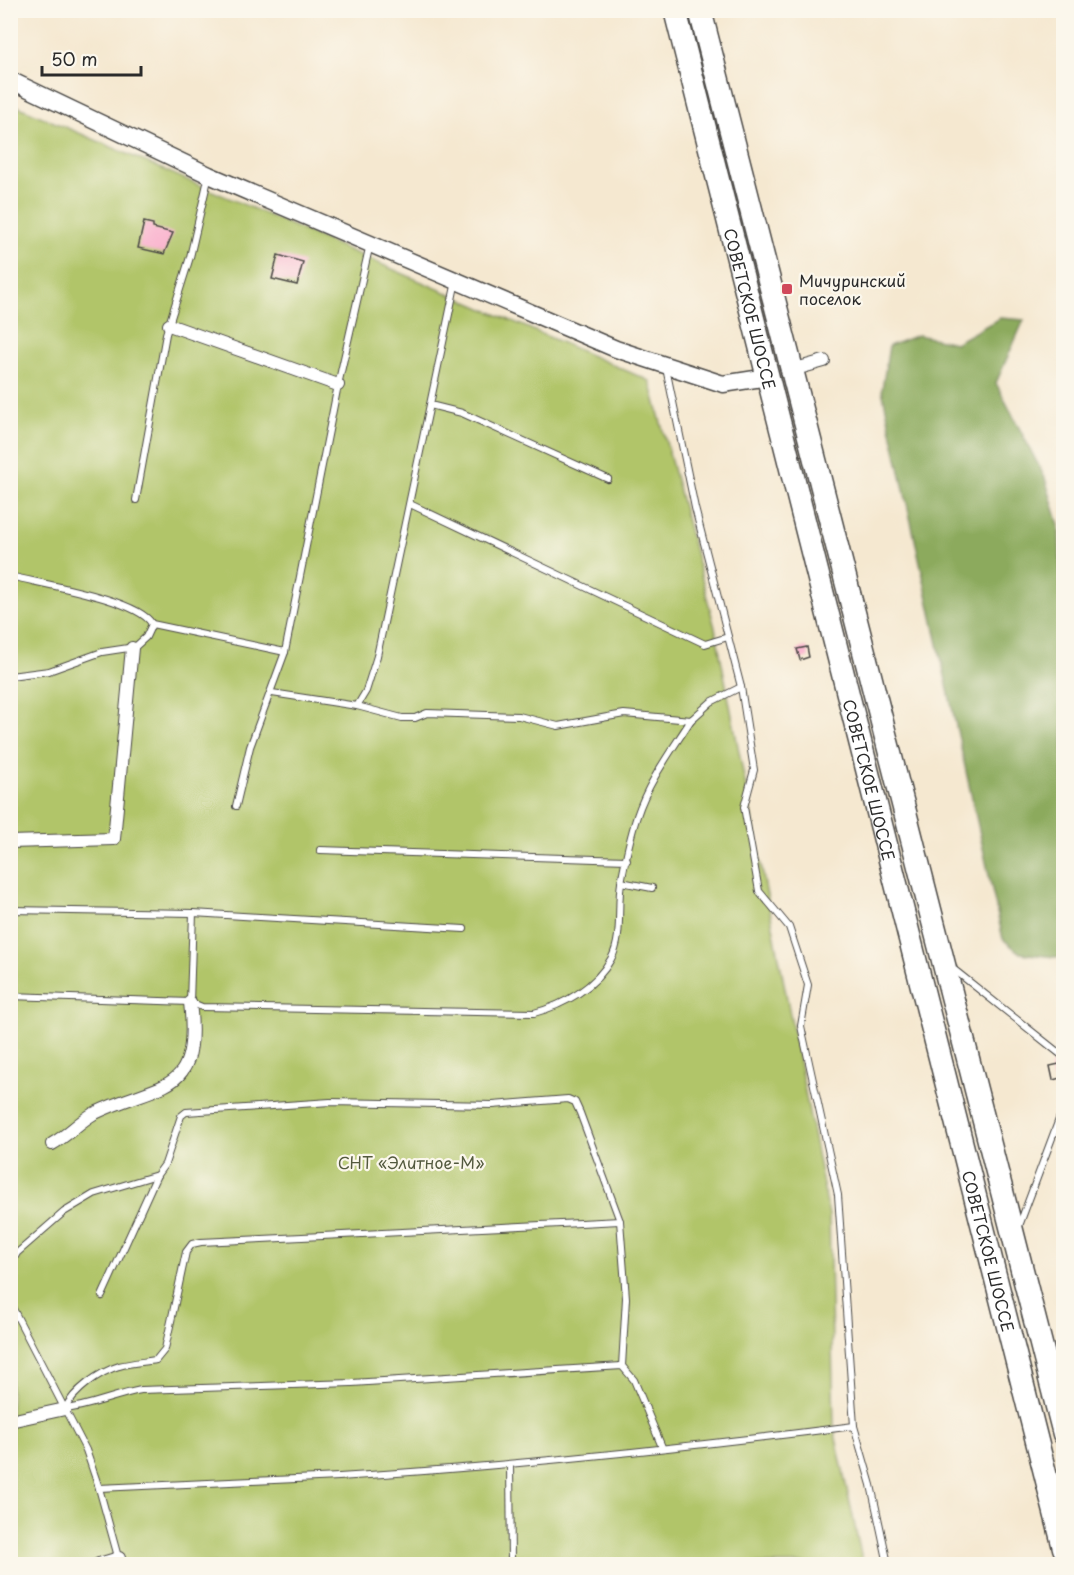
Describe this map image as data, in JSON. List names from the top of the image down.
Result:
{
  "streets": {
    "highway": ["СОВЕТСКОЕ ШОССЕ"]
  },
  "parks": ["СНТ «Элитное-М»"],
  "places": {
    "transit": ["Мичуринский поселок"]
  },
  "scale_bar": "50 m"
}
